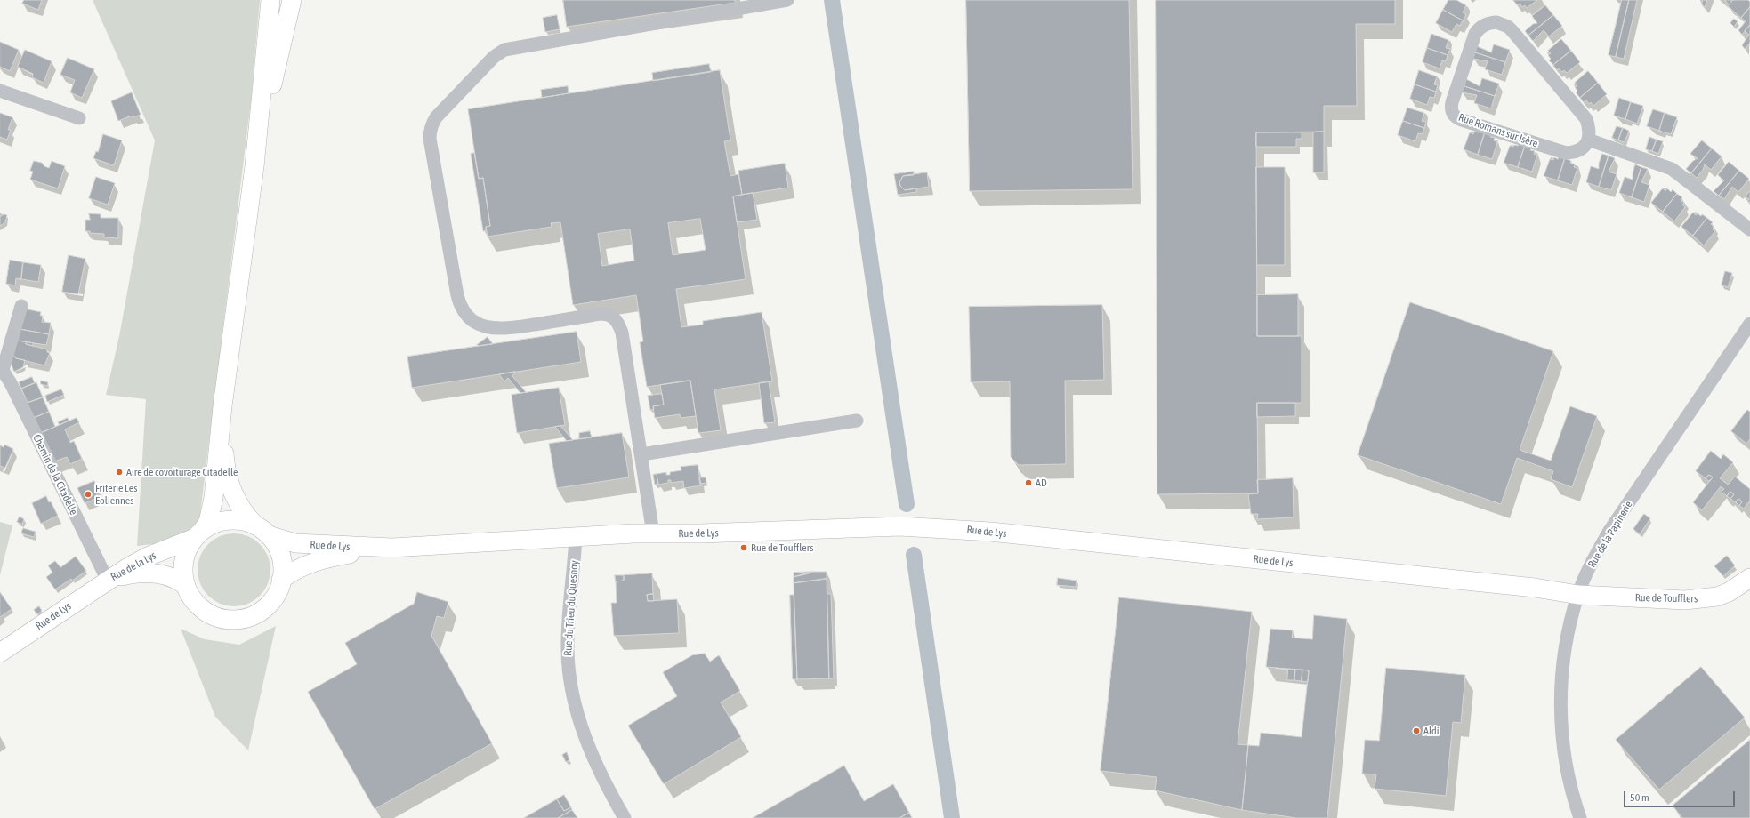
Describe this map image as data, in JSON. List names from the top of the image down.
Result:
{
  "streets": {
    "street": [
      "Rue Romans sur Isère",
      "Chemin de la Citadelle",
      "Rue de Lys",
      "Rue de la Papinerie",
      "Rue de la Lys",
      "Rue de Toufflers",
      "Rue du Trieu du Quesnoy"
    ]
  },
  "crossings": [
    ["Chemin de la Citadelle", "Rue de Lys"],
    ["Chemin de la Citadelle", "Rue de la Lys"],
    ["Rue de Lys", "Rue de la Papinerie"],
    ["Rue de Lys", "Rue de la Lys"],
    ["Rue de Lys", "Rue de Toufflers"],
    ["Rue de Lys", "Rue du Trieu du Quesnoy"],
    ["Rue de la Papinerie", "Rue de Toufflers"]
  ],
  "places": [
    "Aire de covoiturage Citadelle",
    "AD",
    "Friterie Les Eoliennes",
    "Rue de Toufflers",
    "Aldi"
  ],
  "scale_bar": "50 m"
}
